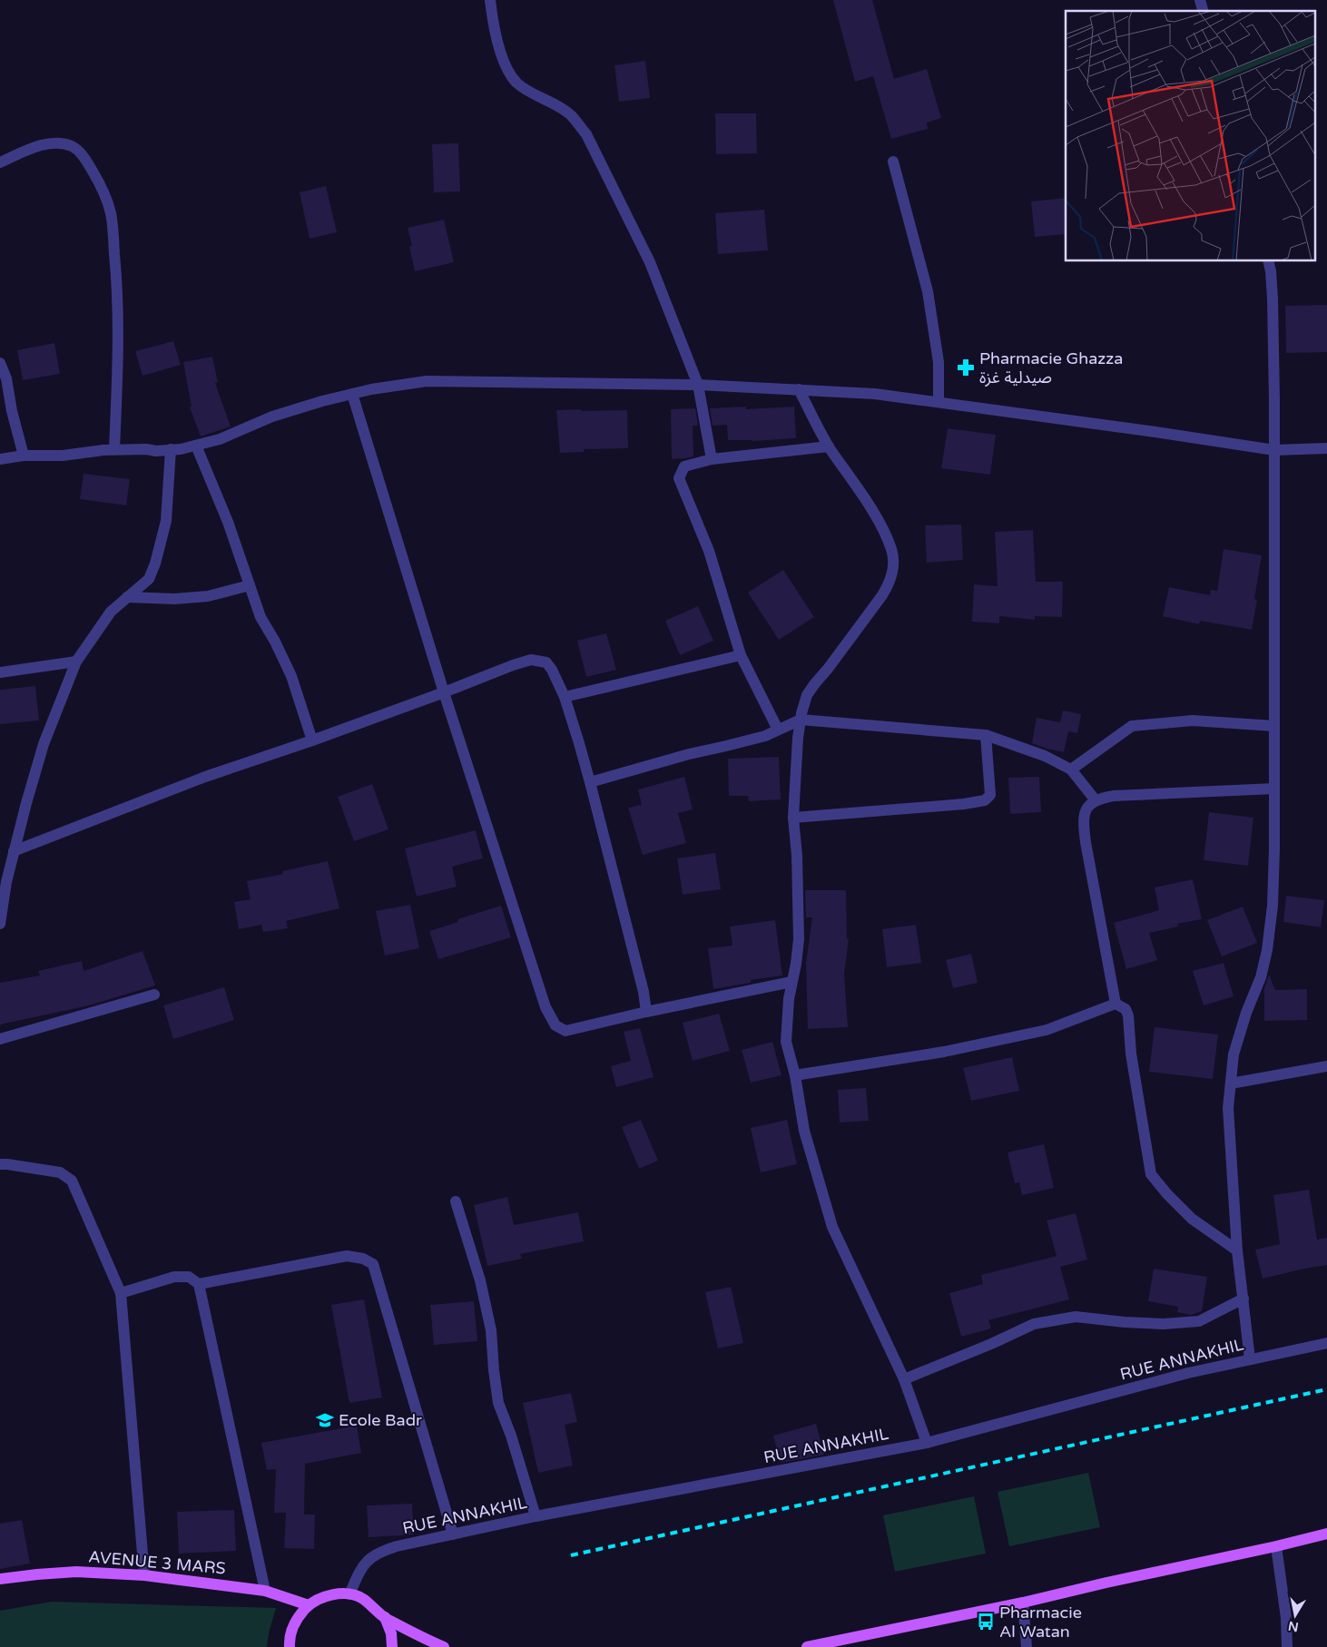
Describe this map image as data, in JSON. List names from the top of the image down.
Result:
{
  "streets": {
    "main road": ["AVENUE 3 MARS"],
    "street": ["RUE ANNAKHIL"]
  },
  "places": {
    "pharmacy": ["Pharmacie Ghazza صيدلية غزة"],
    "school or university": ["Ecole Badr"],
    "bus stop": ["Pharmacie Al Watan"]
  },
  "north": "bottom"
}
